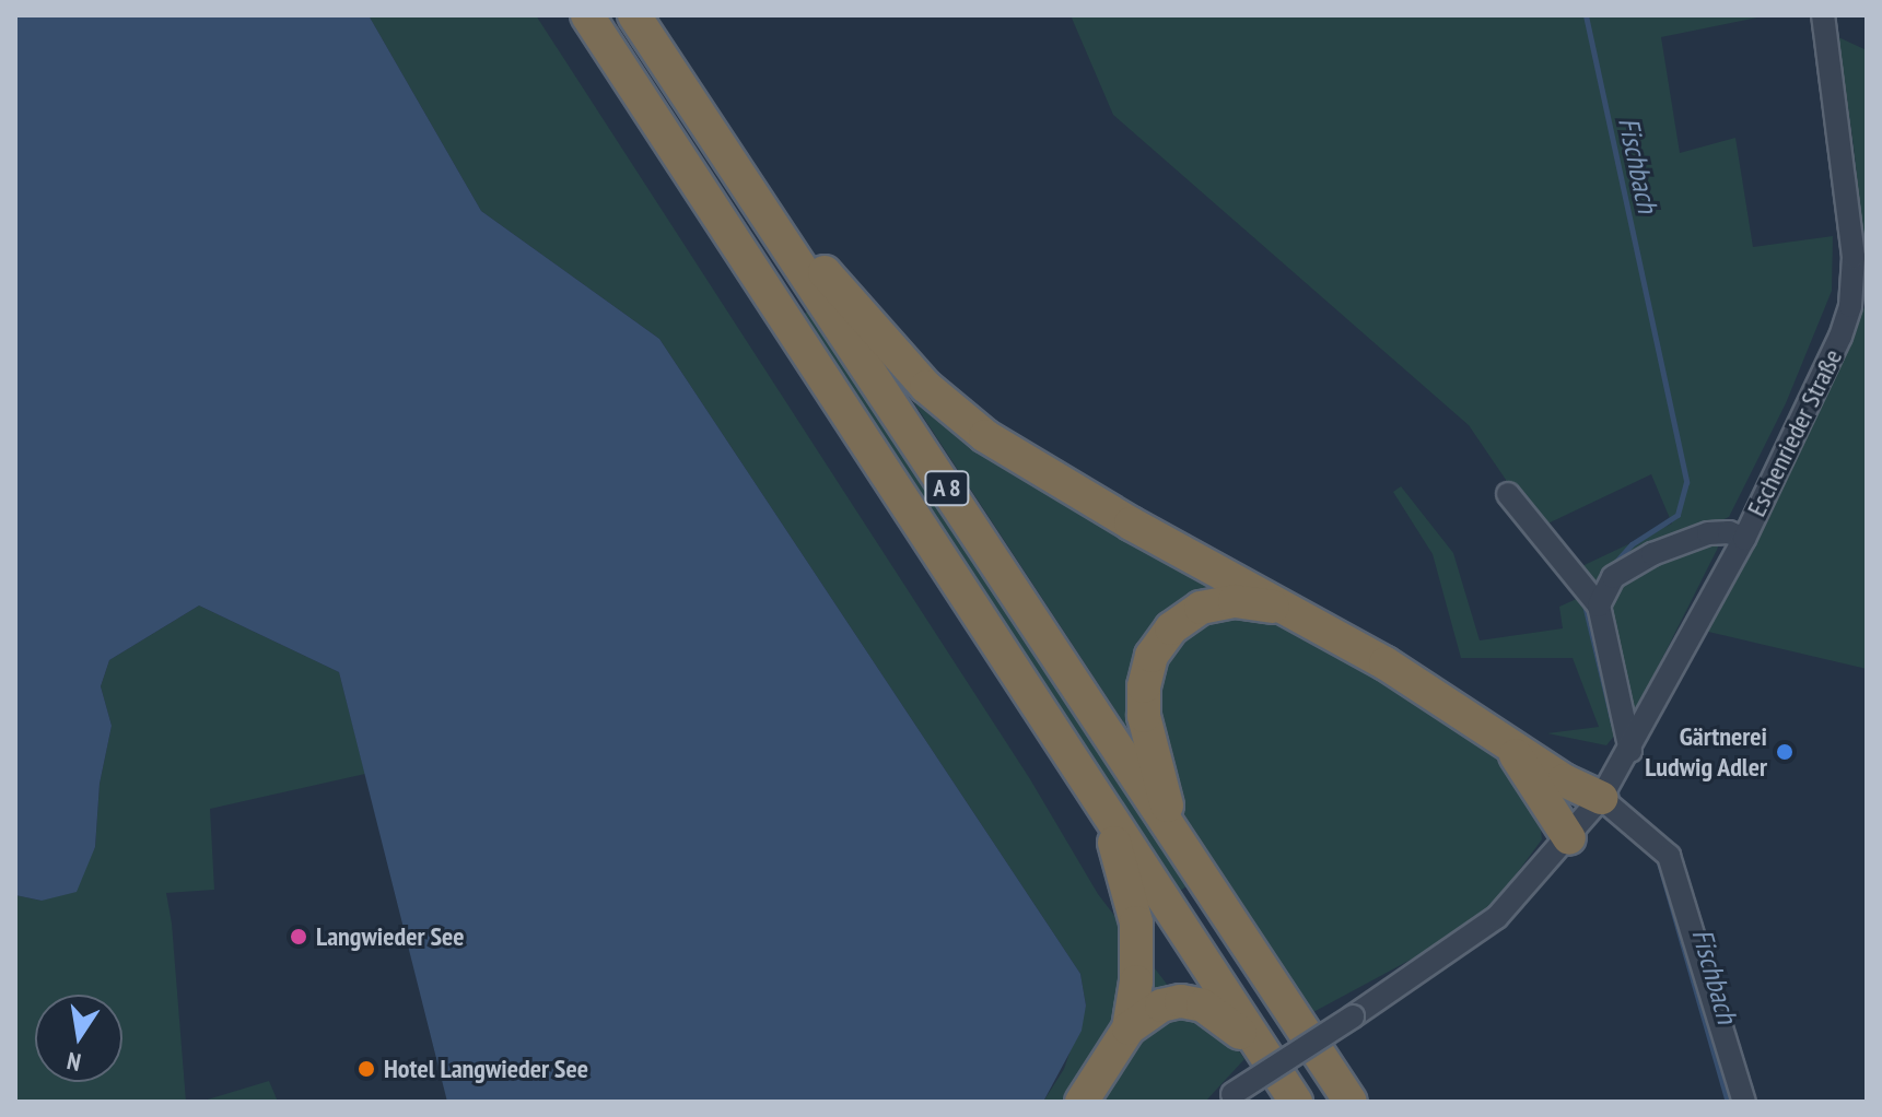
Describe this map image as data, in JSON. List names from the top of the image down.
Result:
{
  "streets": {
    "highway": ["A 8"],
    "street": ["Eschenrieder Straße"]
  },
  "water": ["Fischbach"],
  "places": ["Gärtnerei Ludwig Adler", "Langwieder See", "Hotel Langwieder See"],
  "north": "bottom"
}
